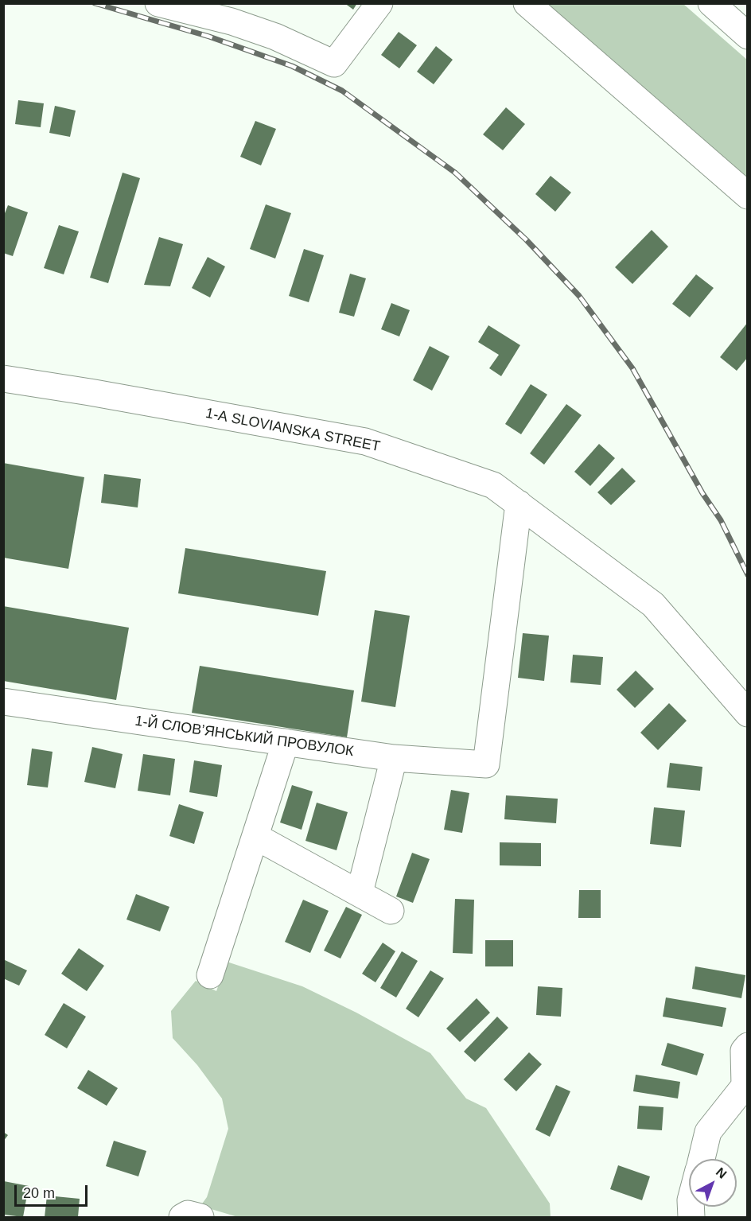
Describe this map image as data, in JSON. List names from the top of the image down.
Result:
{
  "streets": {
    "street": ["1-A SLOVIANSKA STREET", "1-Й СЛОВ’ЯНСЬКИЙ ПРОВУЛОК"]
  },
  "crossings": [
    ["1-A SLOVIANSKA STREET", "1-Й СЛОВ’ЯНСЬКИЙ ПРОВУЛОК"]
  ],
  "scale_bar": "20 m",
  "north": "top right"
}
